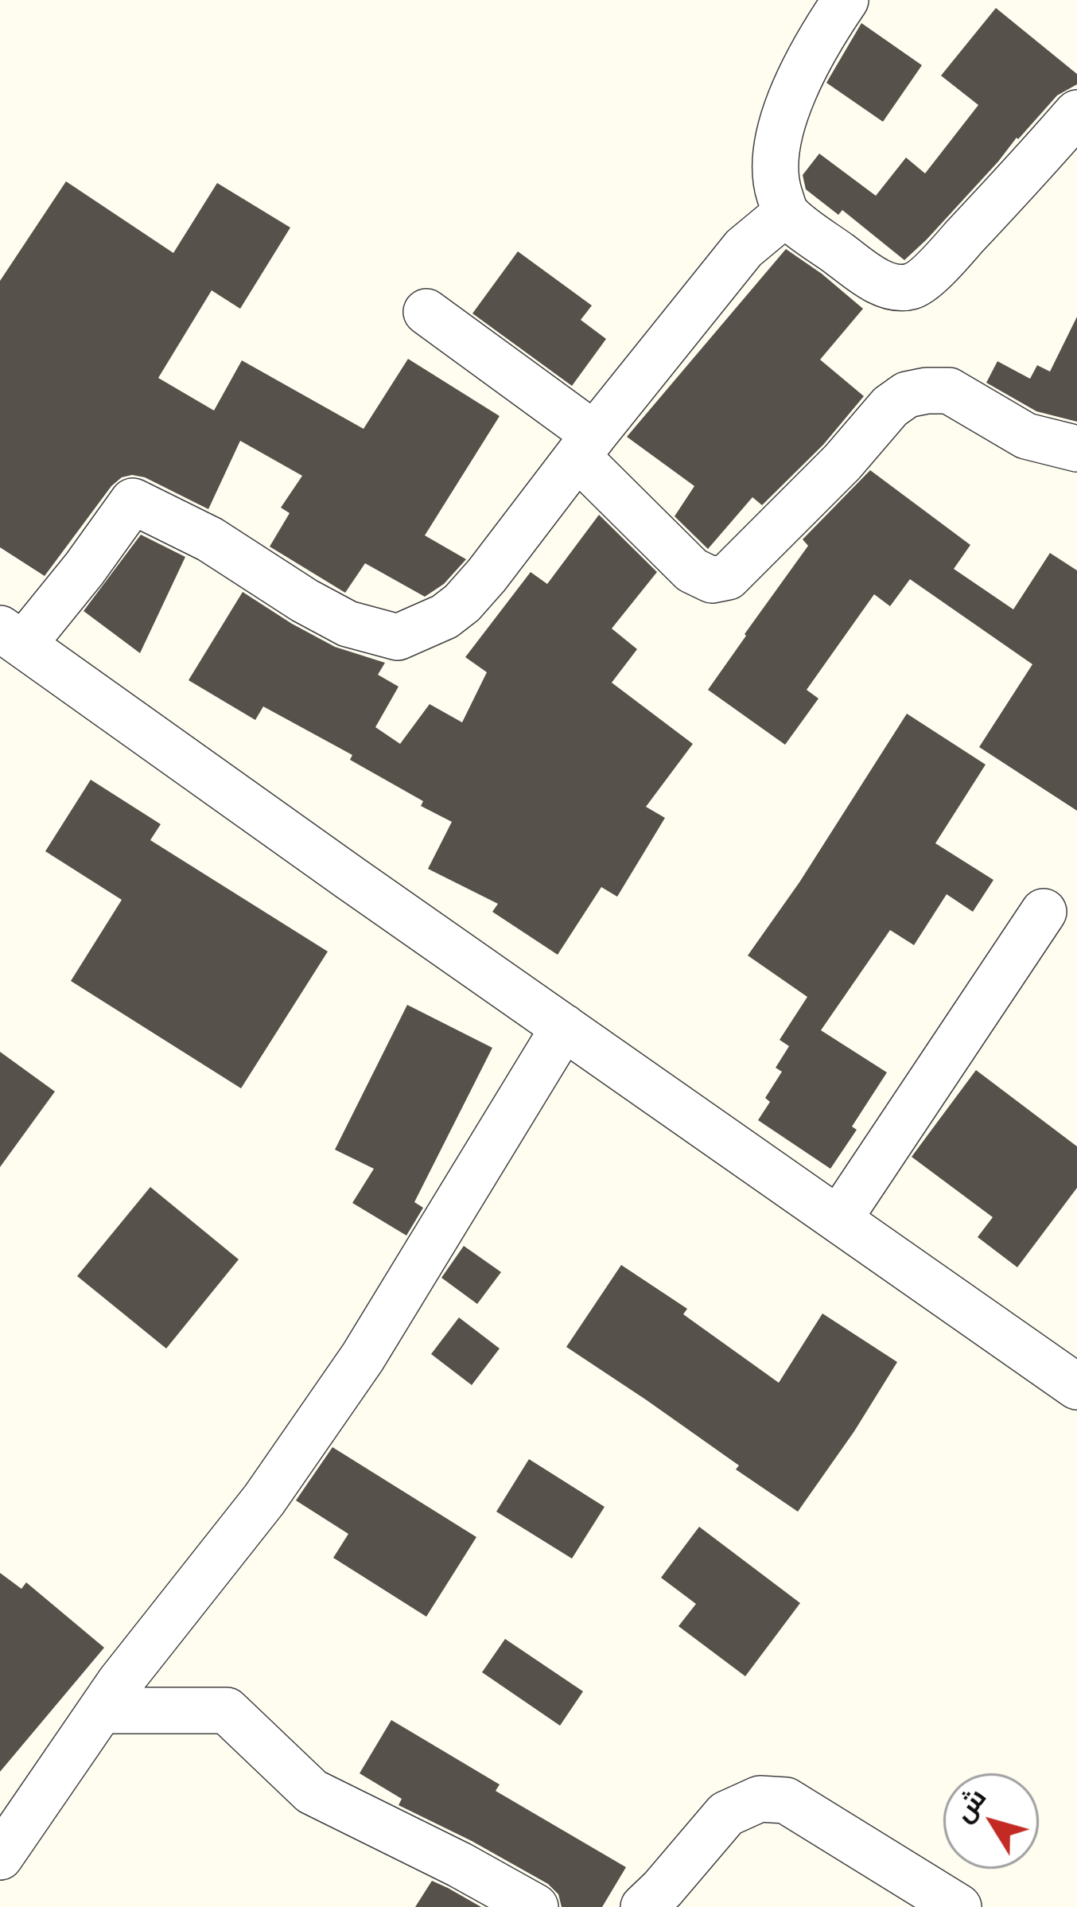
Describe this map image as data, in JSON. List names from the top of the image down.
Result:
{
  "north": "top left"
}
